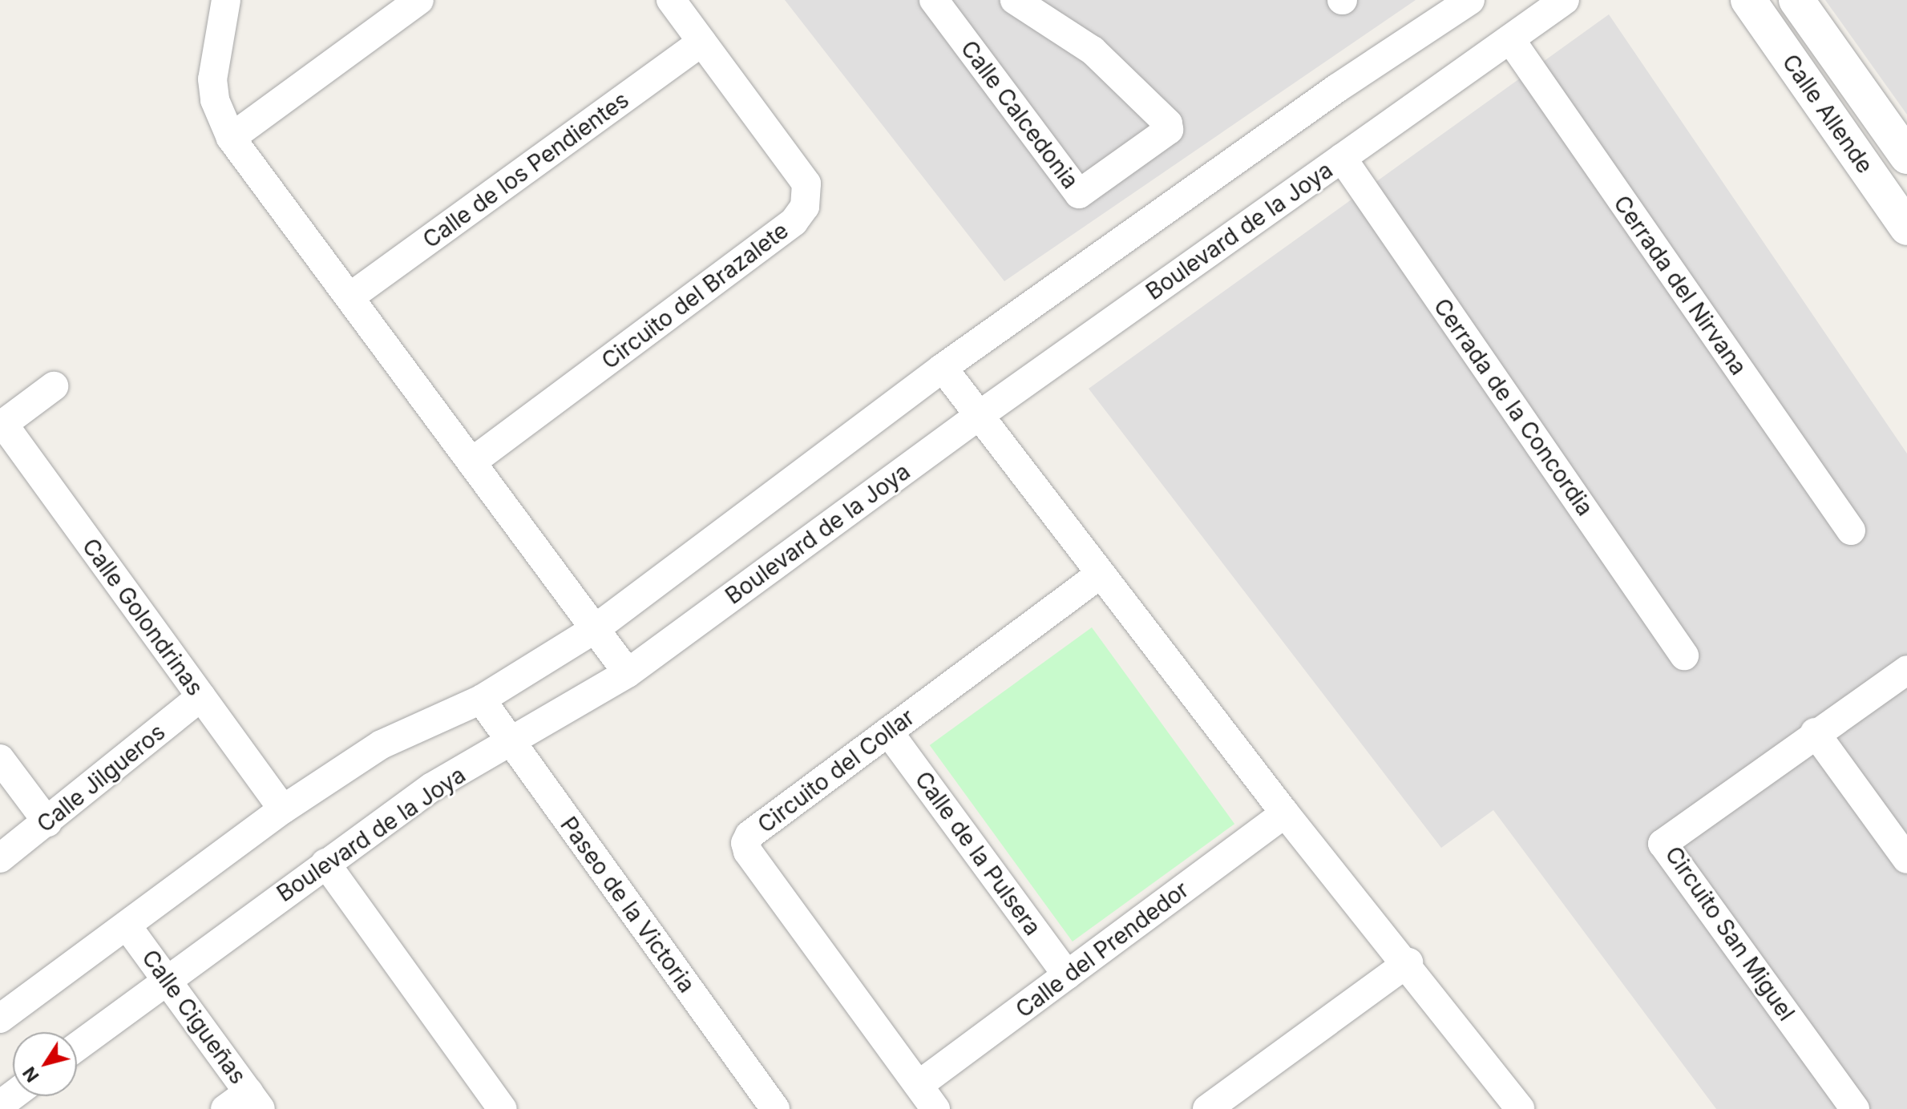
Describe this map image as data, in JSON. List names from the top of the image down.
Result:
{
  "streets": {
    "street": [
      "Calle Allende",
      "Calle Calcedonia",
      "Calle de los Pendientes",
      "Boulevard de la Joya",
      "Cerrada del Nirvana",
      "Circuito del Brazalete",
      "Cerrada de la Concordia",
      "Calle Golondrinas",
      "Circuito del Collar",
      "Calle Jilgueros",
      "Calle de la Pulsera",
      "Paseo de la Victoria",
      "Circuito San Miguel",
      "Calle del Prendedor",
      "Calle Cigueñas"
    ]
  },
  "crossings": [
    ["Calle de los Pendientes", "Circuito del Brazalete"],
    ["Boulevard de la Joya", "Cerrada del Nirvana"],
    ["Boulevard de la Joya", "Cerrada de la Concordia"],
    ["Boulevard de la Joya", "Paseo de la Victoria"],
    ["Boulevard de la Joya", "Calle Cigueñas"],
    ["Calle Golondrinas", "Calle Jilgueros"],
    ["Circuito del Collar", "Calle de la Pulsera"],
    ["Circuito del Collar", "Calle del Prendedor"],
    ["Calle de la Pulsera", "Calle del Prendedor"]
  ],
  "north": "bottom left"
}
